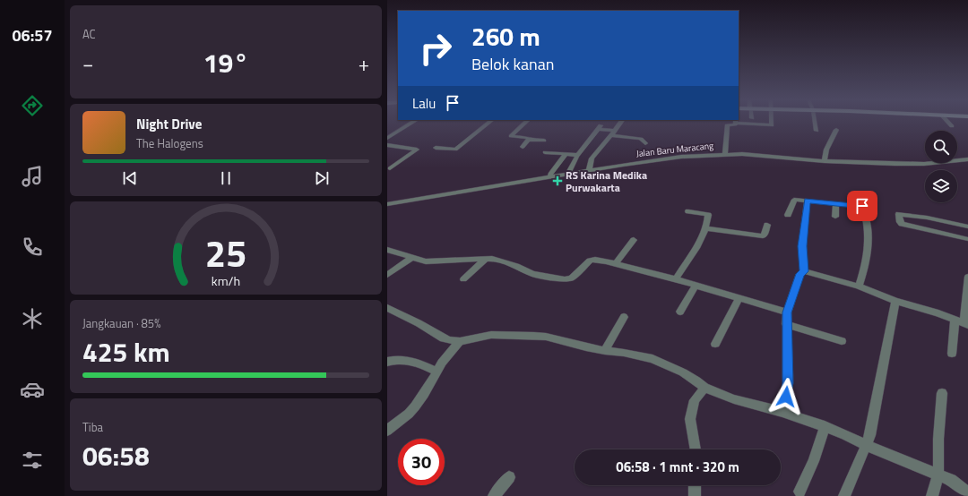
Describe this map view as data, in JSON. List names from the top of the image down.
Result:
{
  "streets": {
    "street": ["Jalan Baru Maracang"]
  },
  "places": {
    "health": ["RS Karina Medika Purwakarta"]
  },
  "page": {
    "tabs": "06:57",
    "tile": [
      "AC",
      ["Jangkauan · 85%", "425 km"],
      ["Tiba", "06:58"]
    ],
    "turn": ["260 m", "Belok kanan"],
    "heat": ["−", "19°", "+"],
    "then": "Lalu",
    "song": ["Night Drive", "The Halogens"],
    "limit": "30",
    "trip": "06:58 · 1 mnt · 320 m",
    "gauge": ["25", "km/h"]
  }
}
